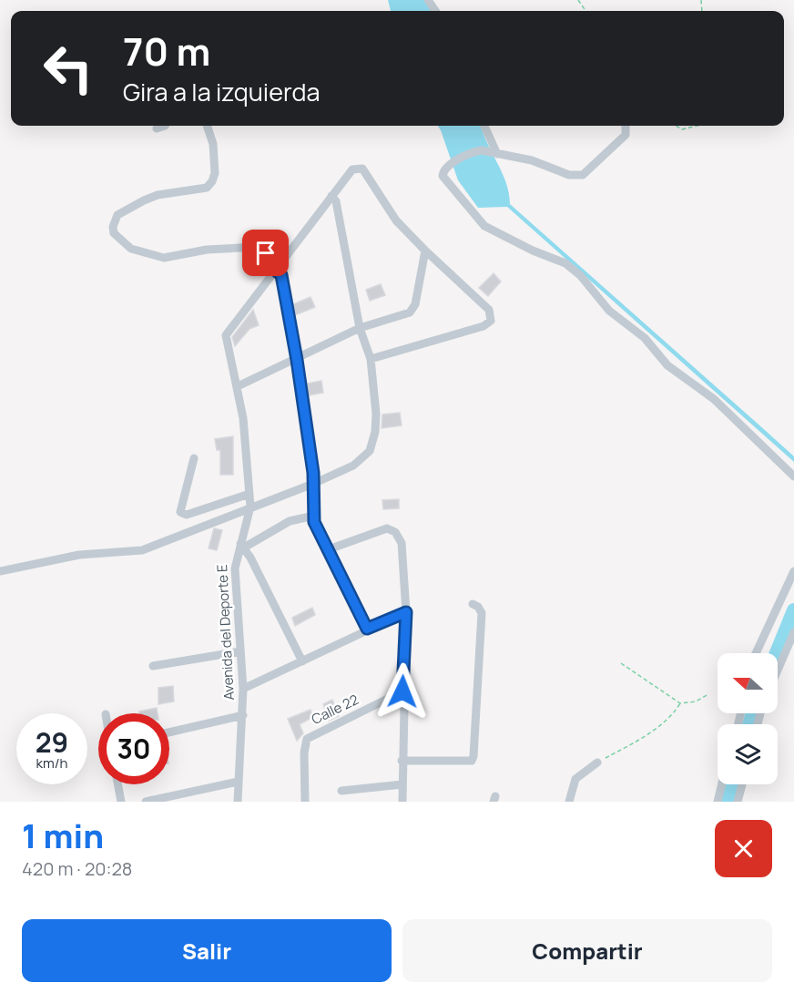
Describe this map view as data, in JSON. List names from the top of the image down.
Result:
{
  "streets": {
    "street": ["Avenida del Deporte E", "Calle 22"]
  },
  "north": "left",
  "page": {
    "turn": ["70 m", "Gira a la izquierda"],
    "speed": "29 km/h",
    "limit": "30",
    "heading": ["1 min", "420 m · 20:28"],
    "buttons": ["Salir", "Compartir"]
  }
}
